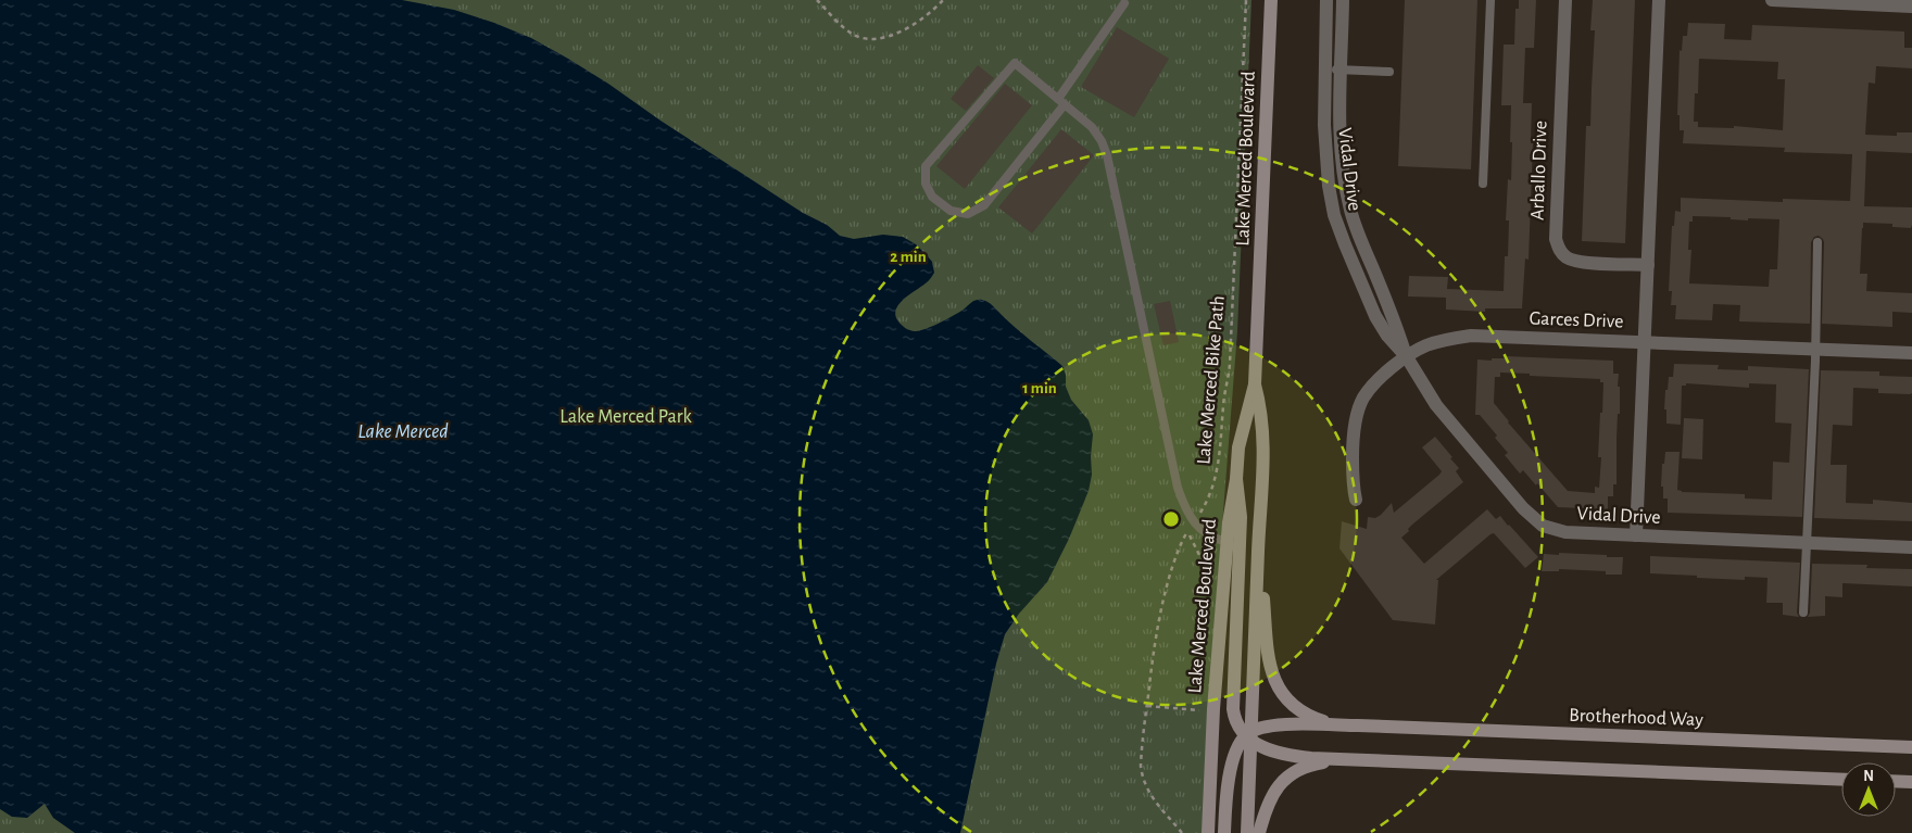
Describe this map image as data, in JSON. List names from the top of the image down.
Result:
{
  "streets": {
    "main road": ["Lake Merced Boulevard", "Brotherhood Way"],
    "street": ["Vidal Drive", "Arballo Drive", "Garces Drive"],
    "path": ["Lake Merced Bike Path"]
  },
  "crossings": [
    ["Vidal Drive", "Garces Drive"]
  ],
  "water": ["Lake Merced"],
  "parks": ["Lake Merced Park"],
  "north": "top",
  "rings": ["2 min", "1 min"]
}
